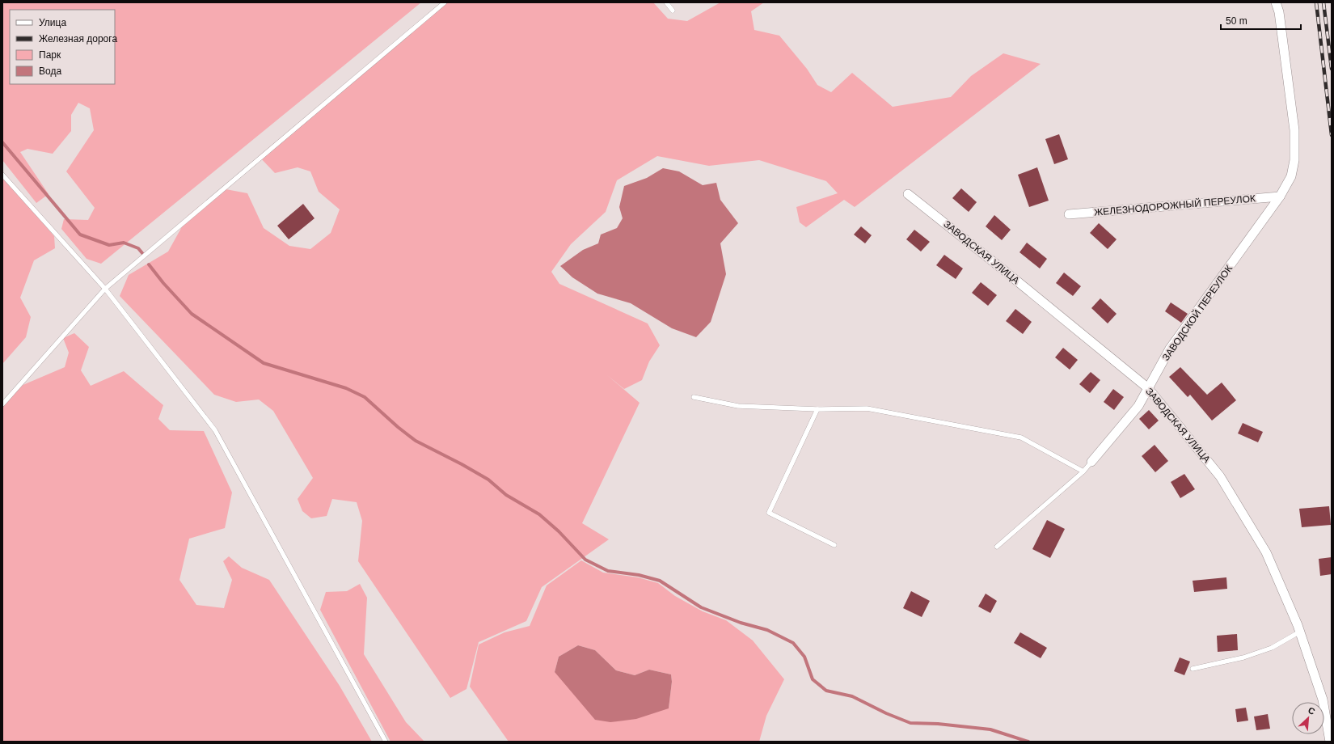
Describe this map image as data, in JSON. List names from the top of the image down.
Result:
{
  "streets": {
    "street": ["ЖЕЛЕЗНОДОРОЖНЫЙ ПЕРЕУЛОК", "ЗАВОДСКАЯ УЛИЦА", "ЗАВОДСКОЙ ПЕРЕУЛОК"]
  },
  "crossings": [
    ["ЖЕЛЕЗНОДОРОЖНЫЙ ПЕРЕУЛОК", "ЗАВОДСКОЙ ПЕРЕУЛОК"],
    ["ЗАВОДСКАЯ УЛИЦА", "ЗАВОДСКОЙ ПЕРЕУЛОК"]
  ],
  "legend": [
    "Улица",
    "Железная дорога",
    "Парк",
    "Вода"
  ],
  "scale_bar": "50 m",
  "north": "top right"
}
